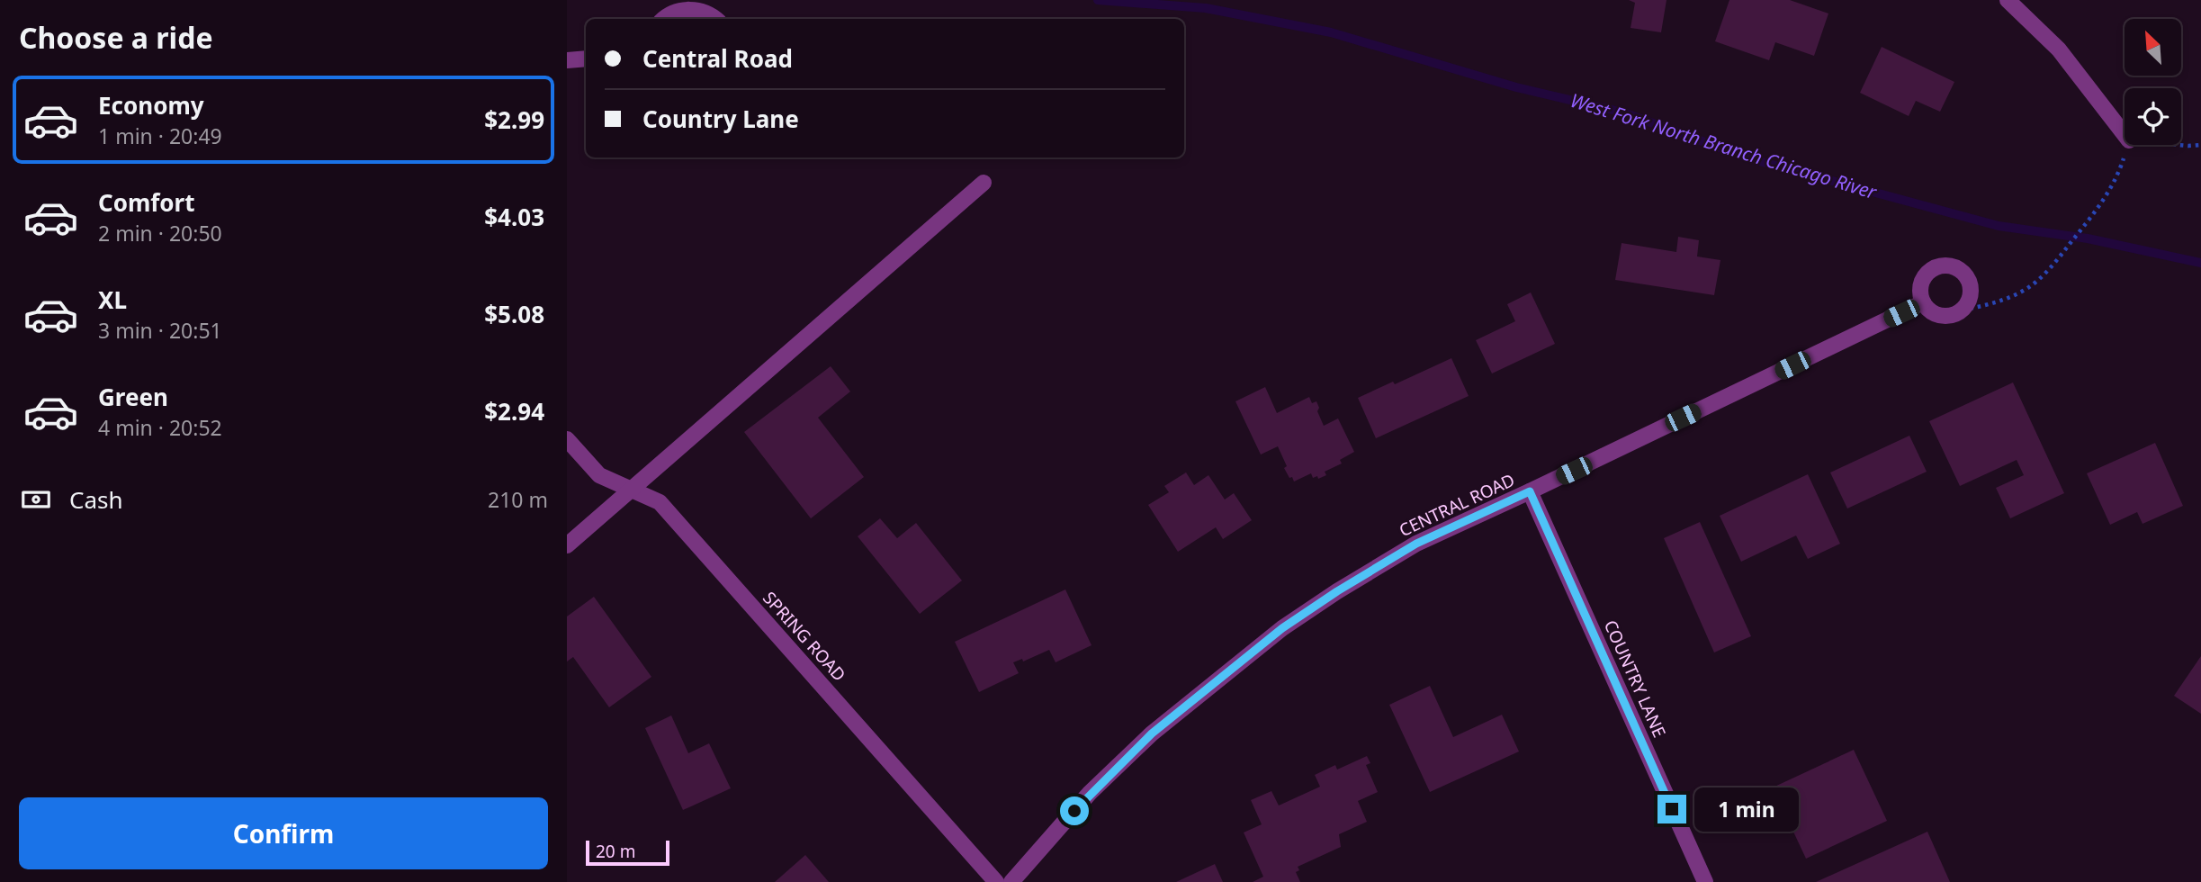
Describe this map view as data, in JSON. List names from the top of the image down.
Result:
{
  "streets": {
    "street": ["CENTRAL ROAD", "SPRING ROAD", "COUNTRY LANE"]
  },
  "crossings": [
    ["CENTRAL ROAD", "COUNTRY LANE"]
  ],
  "water": ["West Fork North Branch Chicago River"],
  "scale_bar": "20 m",
  "north": "top left",
  "page": {
    "heading": "Choose a ride",
    "banner": ["Central Road", "Country Lane"],
    "list": [
      {
        "name": "Economy",
        "note": "1 min · 20:49",
        "value": "$2.99"
      },
      {
        "name": "Comfort",
        "note": "2 min · 20:50",
        "value": "$4.03"
      },
      {
        "name": "XL",
        "note": "3 min · 20:51",
        "value": "$5.08"
      },
      {
        "name": "Green",
        "note": "4 min · 20:52",
        "value": "$2.94"
      }
    ],
    "pay": ["Cash", "210 m"],
    "buttons": "Confirm",
    "bubble": "1 min",
    "scale": "20 m"
  }
}
